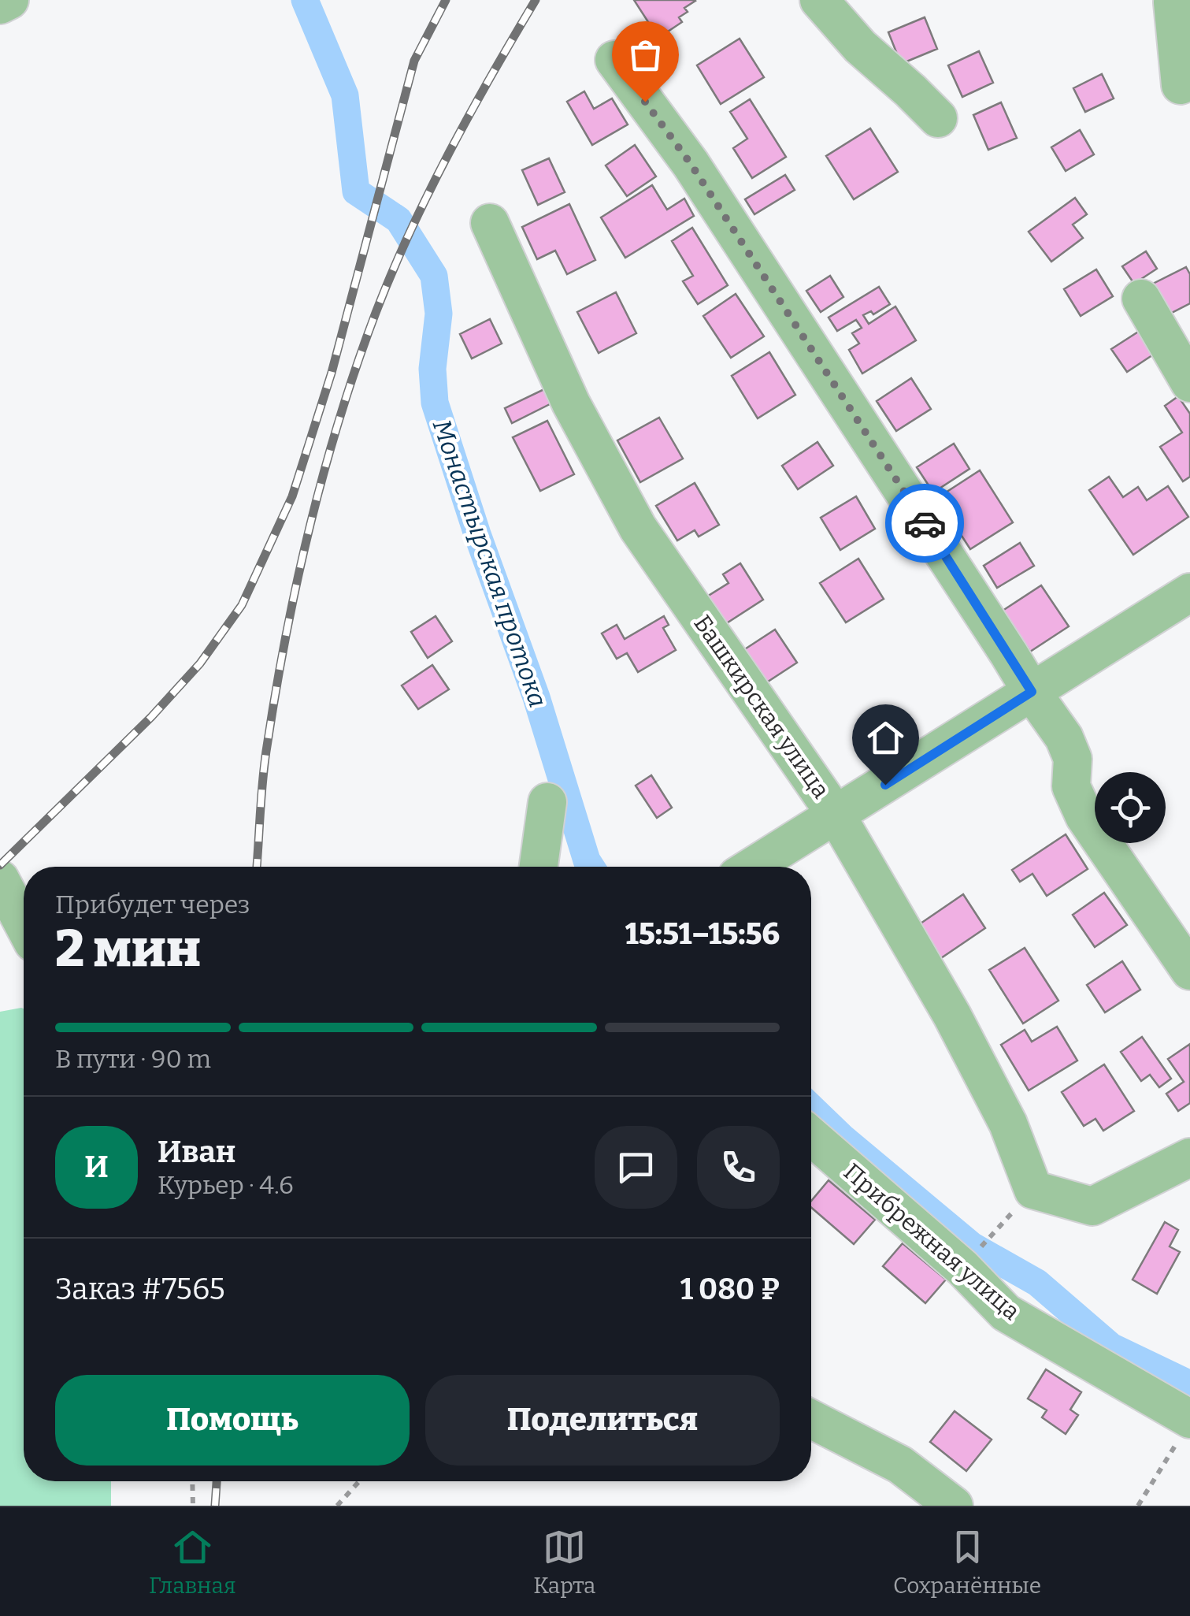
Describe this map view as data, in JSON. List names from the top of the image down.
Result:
{
  "streets": {
    "street": ["Башкирская улица", "Прибрежная улица"]
  },
  "water": ["Монастырская протока"],
  "page": {
    "heading": ["2 мин", "Прибудет через", "15:51–15:56"],
    "panel": [
      "Иван",
      "Курьер · 4.6",
      "Заказ #7565",
      "1 080 ₽"
    ],
    "bar": "В пути · 90 m",
    "round": "И",
    "buttons": ["Помощь", "Поделиться"],
    "tabs": ["Главная", "Карта", "Сохранённые"]
  }
}
